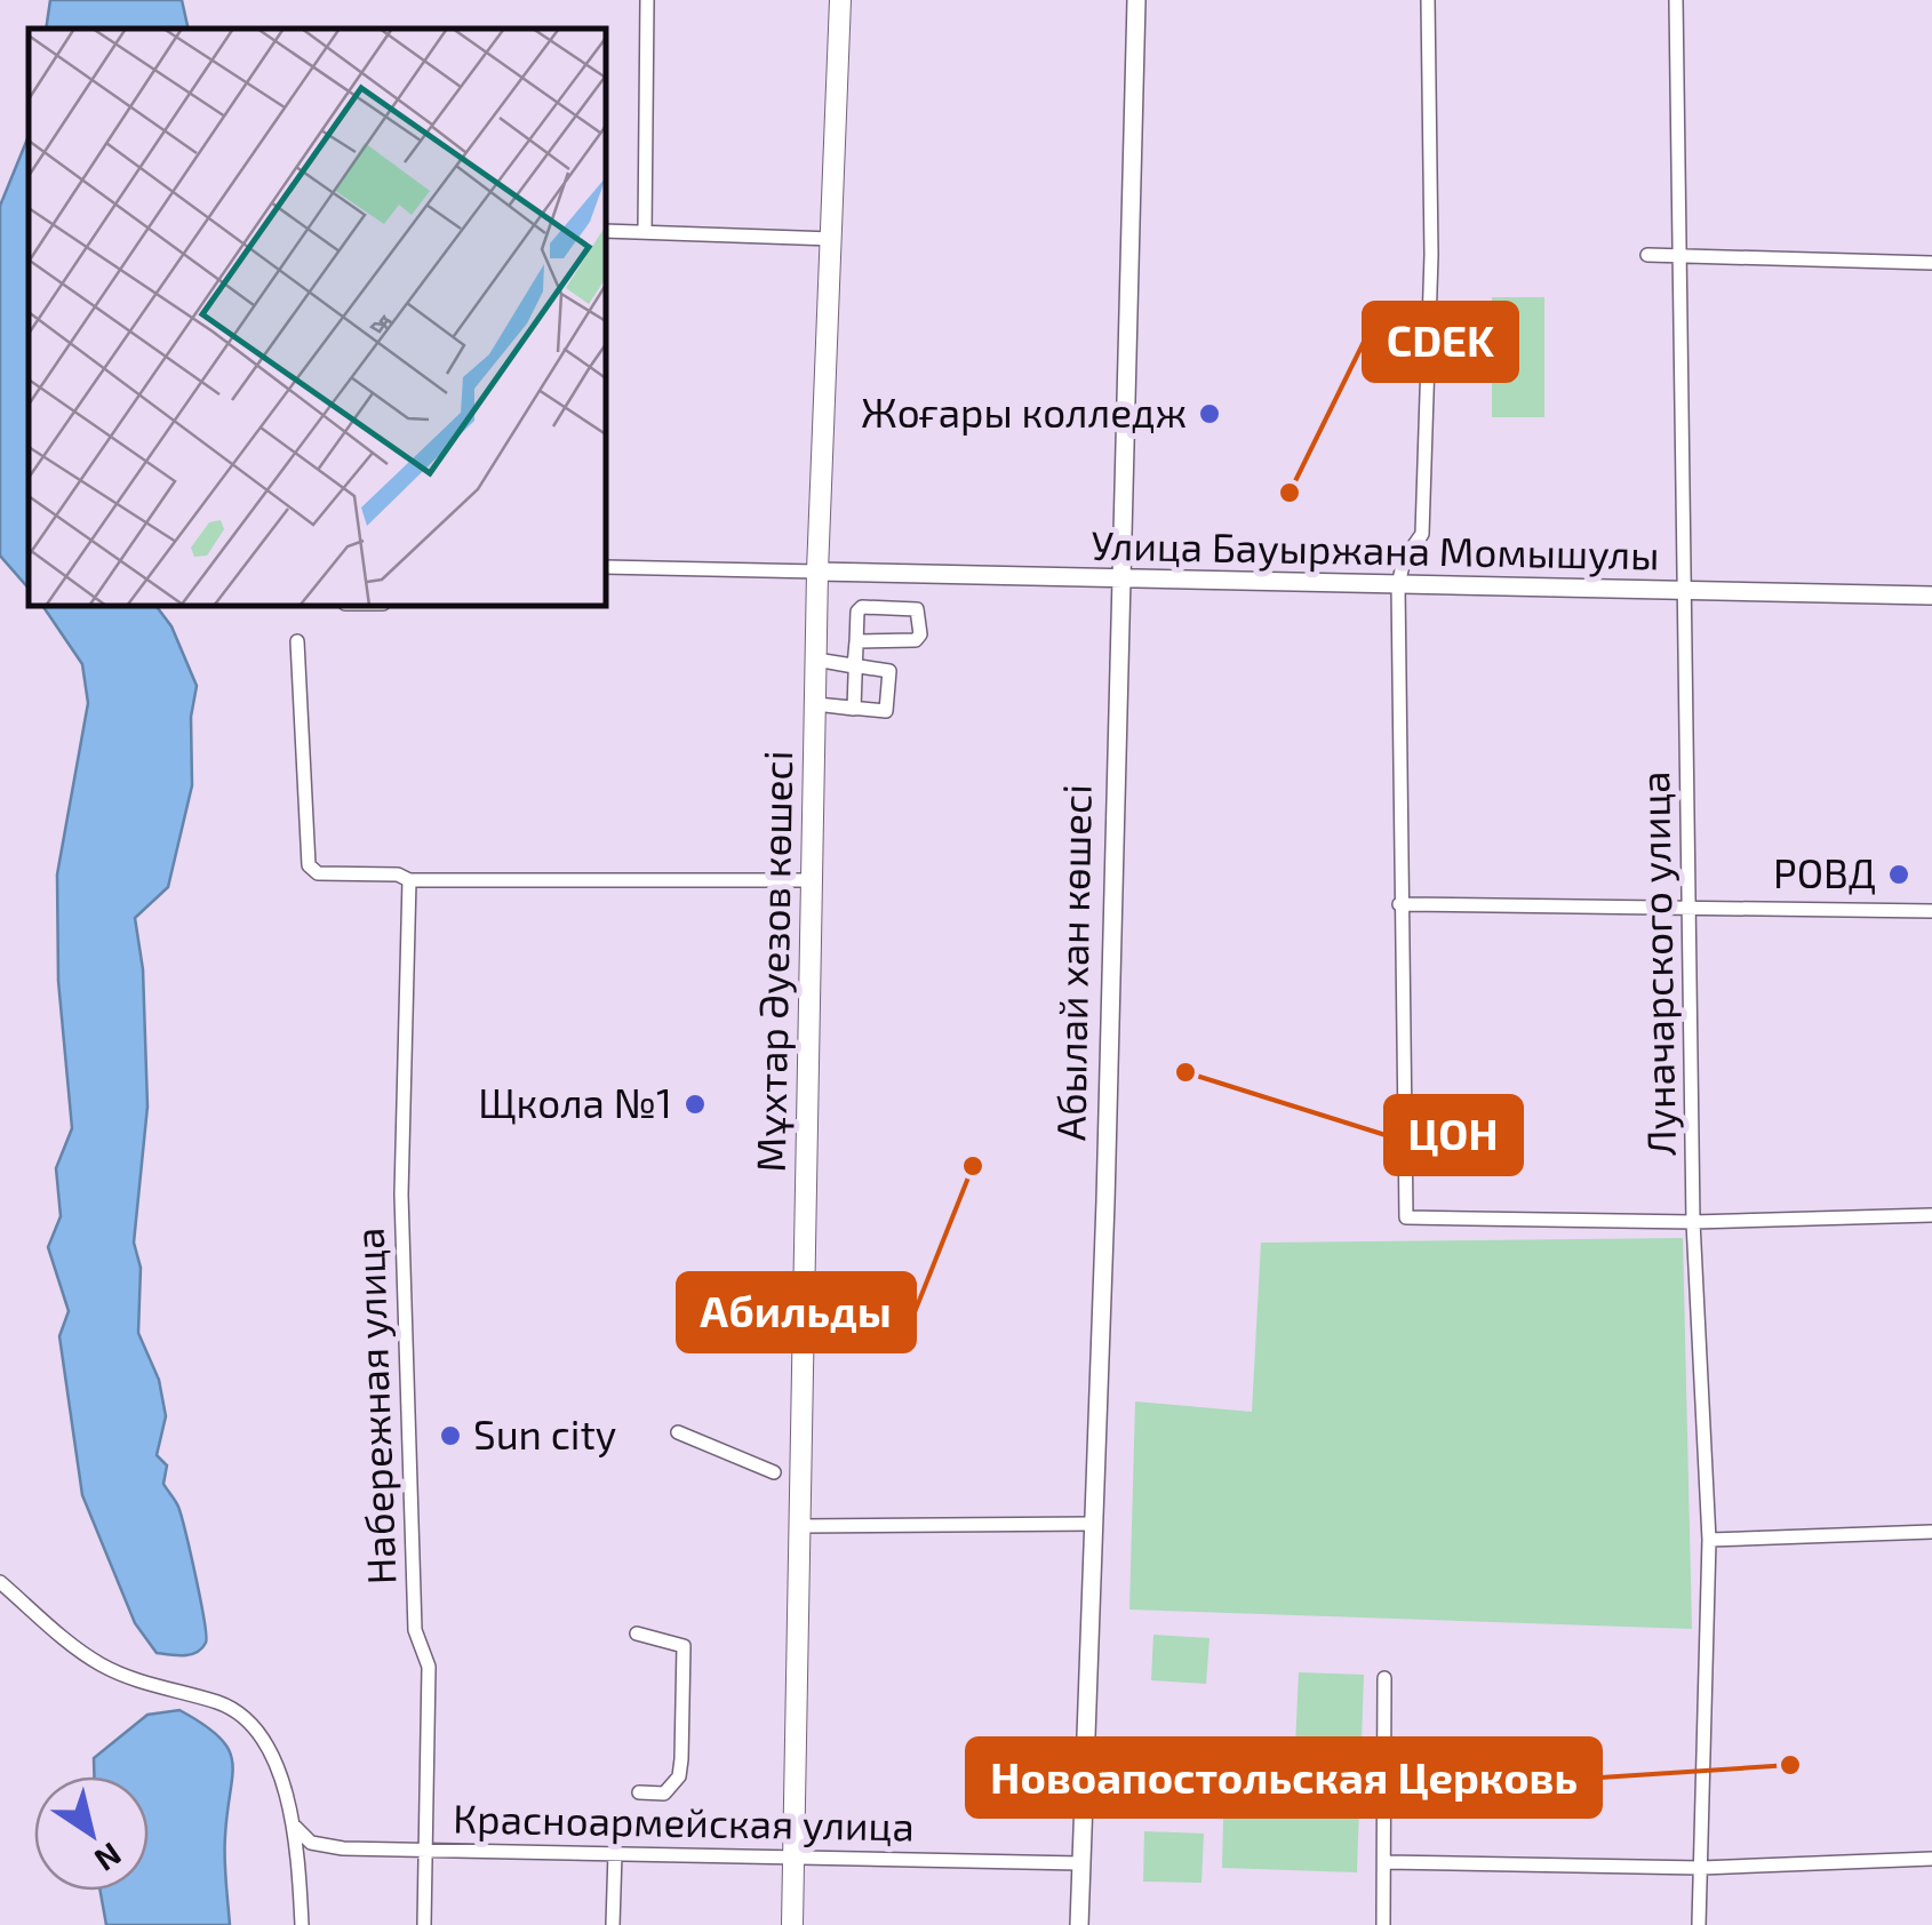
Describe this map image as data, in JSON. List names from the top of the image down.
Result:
{
  "streets": {
    "main road": ["Мұхтар Әуезов көшесі"],
    "street": [
      "Улица Бауыржана Момышулы",
      "Абылай хан көшесі",
      "Луначарского улица",
      "Набережная улица",
      "Красноармейская улица"
    ]
  },
  "crossings": [
    ["Улица Бауыржана Момышулы", "Мұхтар Әуезов көшесі"],
    ["Улица Бауыржана Момышулы", "Абылай хан көшесі"],
    ["Улица Бауыржана Момышулы", "Луначарского улица"],
    ["Мұхтар Әуезов көшесі", "Красноармейская улица"],
    ["Абылай хан көшесі", "Красноармейская улица"],
    ["Набережная улица", "Красноармейская улица"]
  ],
  "places": [
    "Жоғары колледж",
    "CDEK",
    "РОВД",
    "ЦОН",
    "Щкола №1",
    "Абильды",
    "Sun city",
    "Новоапостольская Церковь"
  ],
  "north": "bottom right"
}
